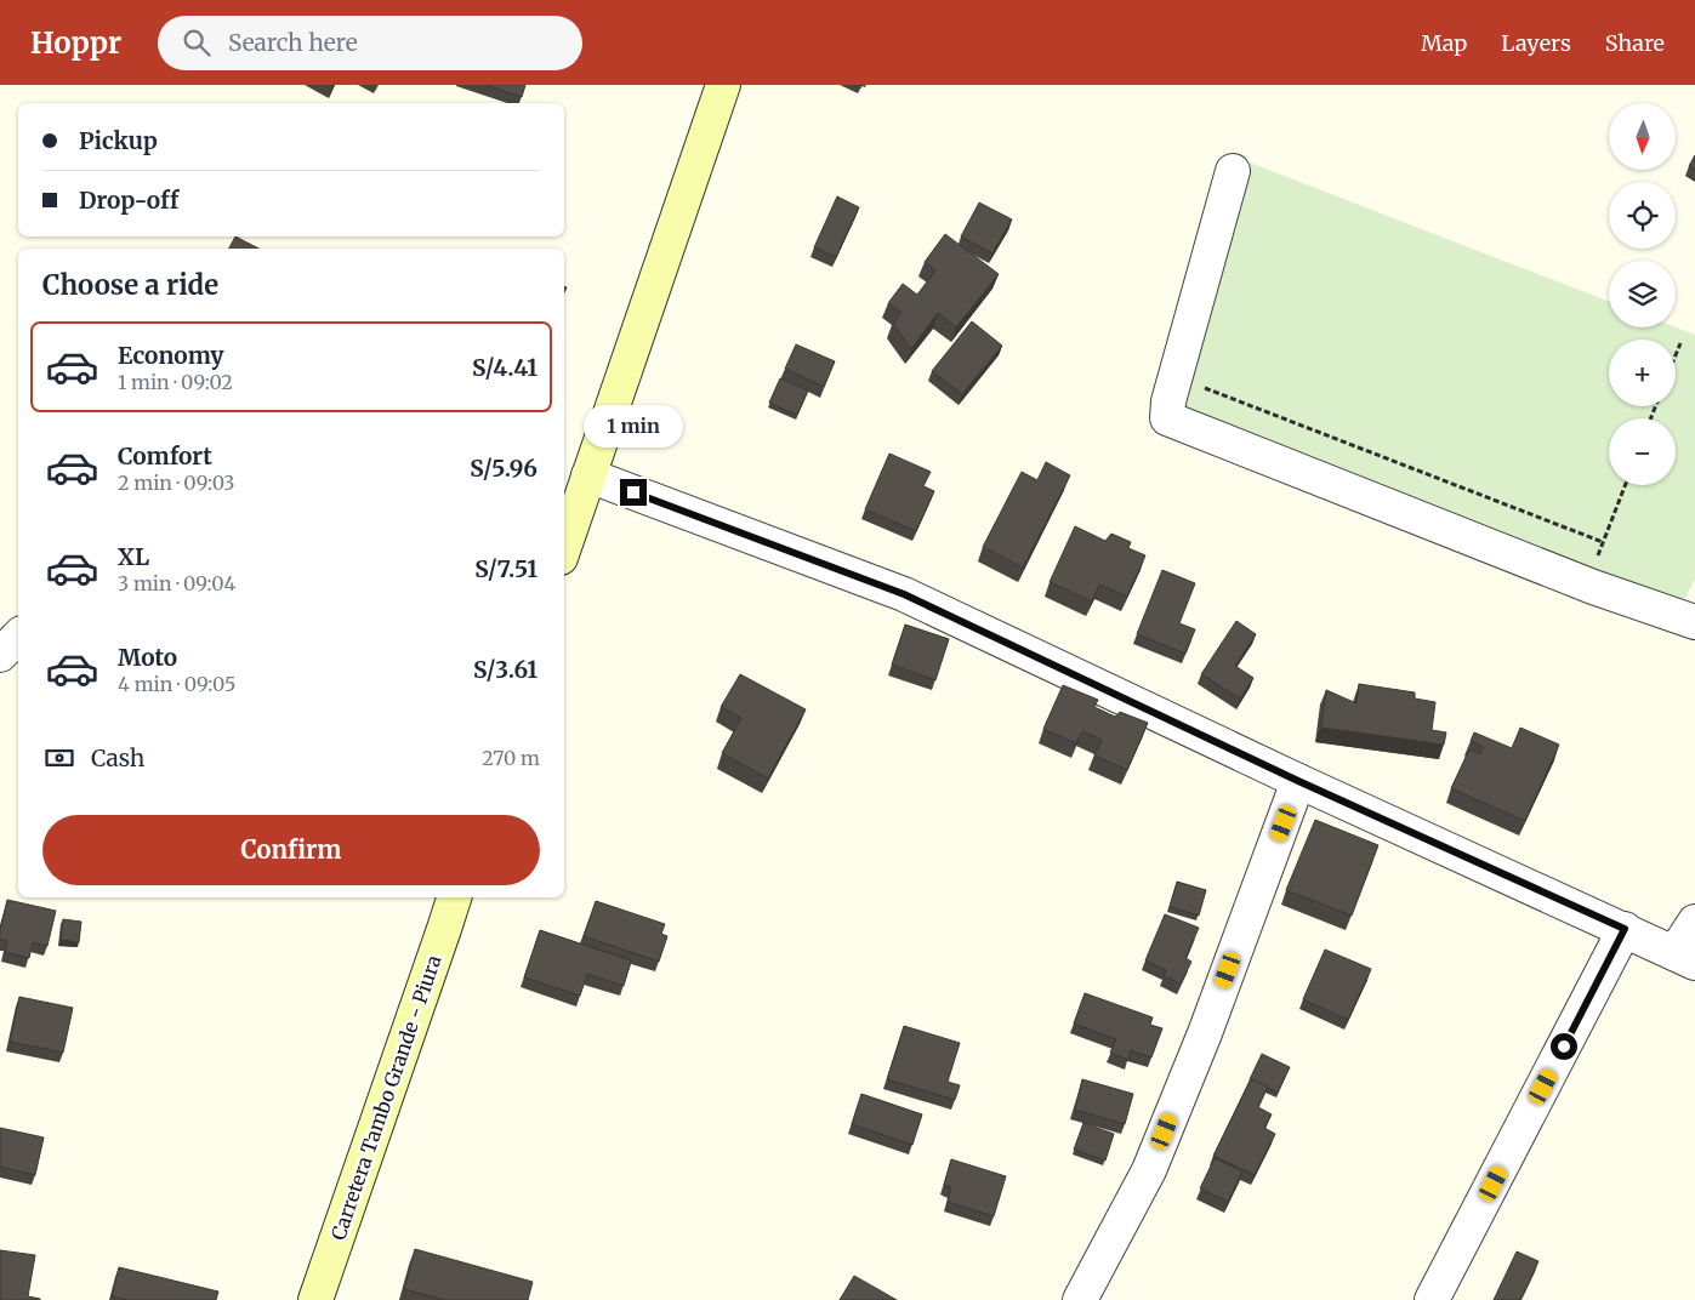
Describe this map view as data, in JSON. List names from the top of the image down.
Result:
{
  "streets": {
    "main road": ["Carretera Tambo Grande - Piura"]
  },
  "north": "bottom",
  "page": {
    "header": "Hoppr",
    "search": "Search here",
    "nav": ["Map", "Layers", "Share"],
    "map_buttons": ["+", "−"],
    "banner": ["Pickup", "Drop-off"],
    "heading": "Choose a ride",
    "list": [
      {
        "name": "Economy",
        "note": "1 min · 09:02",
        "value": "S/4.41"
      },
      {
        "name": "Comfort",
        "note": "2 min · 09:03",
        "value": "S/5.96"
      },
      {
        "name": "XL",
        "note": "3 min · 09:04",
        "value": "S/7.51"
      },
      {
        "name": "Moto",
        "note": "4 min · 09:05",
        "value": "S/3.61"
      }
    ],
    "bubble": "1 min",
    "pay": ["Cash", "270 m"],
    "buttons": "Confirm"
  }
}
